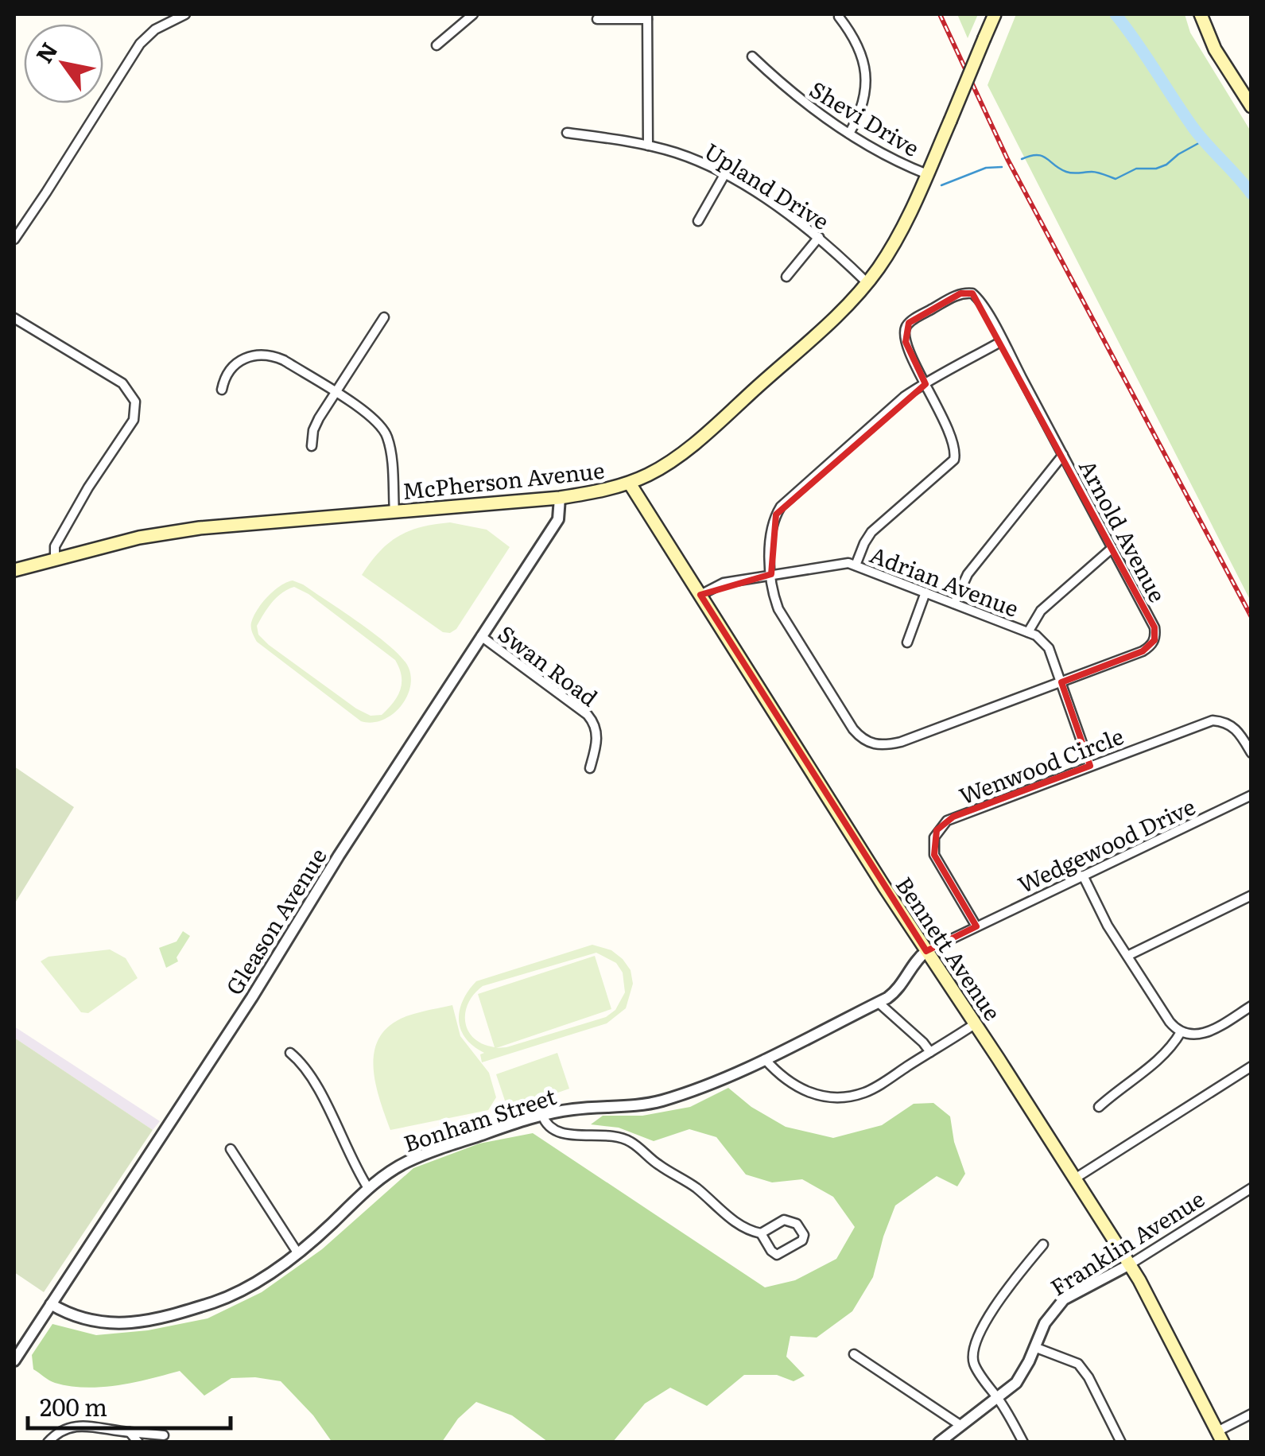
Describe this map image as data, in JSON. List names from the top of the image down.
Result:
{
  "streets": {
    "main road": ["McPherson Avenue", "Bennett Avenue"],
    "street": [
      "Shevi Drive",
      "Upland Drive",
      "Arnold Avenue",
      "Adrian Avenue",
      "Swan Road",
      "Wenwood Circle",
      "Wedgewood Drive",
      "Gleason Avenue",
      "Bonham Street",
      "Franklin Avenue"
    ]
  },
  "crossings": [
    ["Shevi Drive", "McPherson Avenue"],
    ["Upland Drive", "McPherson Avenue"],
    ["McPherson Avenue", "Gleason Avenue"],
    ["McPherson Avenue", "Bennett Avenue"],
    ["Arnold Avenue", "Adrian Avenue"],
    ["Adrian Avenue", "Wenwood Circle"],
    ["Adrian Avenue", "Bennett Avenue"],
    ["Swan Road", "Gleason Avenue"],
    ["Wenwood Circle", "Wedgewood Drive"],
    ["Wedgewood Drive", "Bennett Avenue"],
    ["Wedgewood Drive", "Bonham Street"],
    ["Gleason Avenue", "Bonham Street"],
    ["Bennett Avenue", "Bonham Street"],
    ["Bennett Avenue", "Franklin Avenue"]
  ],
  "scale_bar": "200 m",
  "north": "top left"
}
